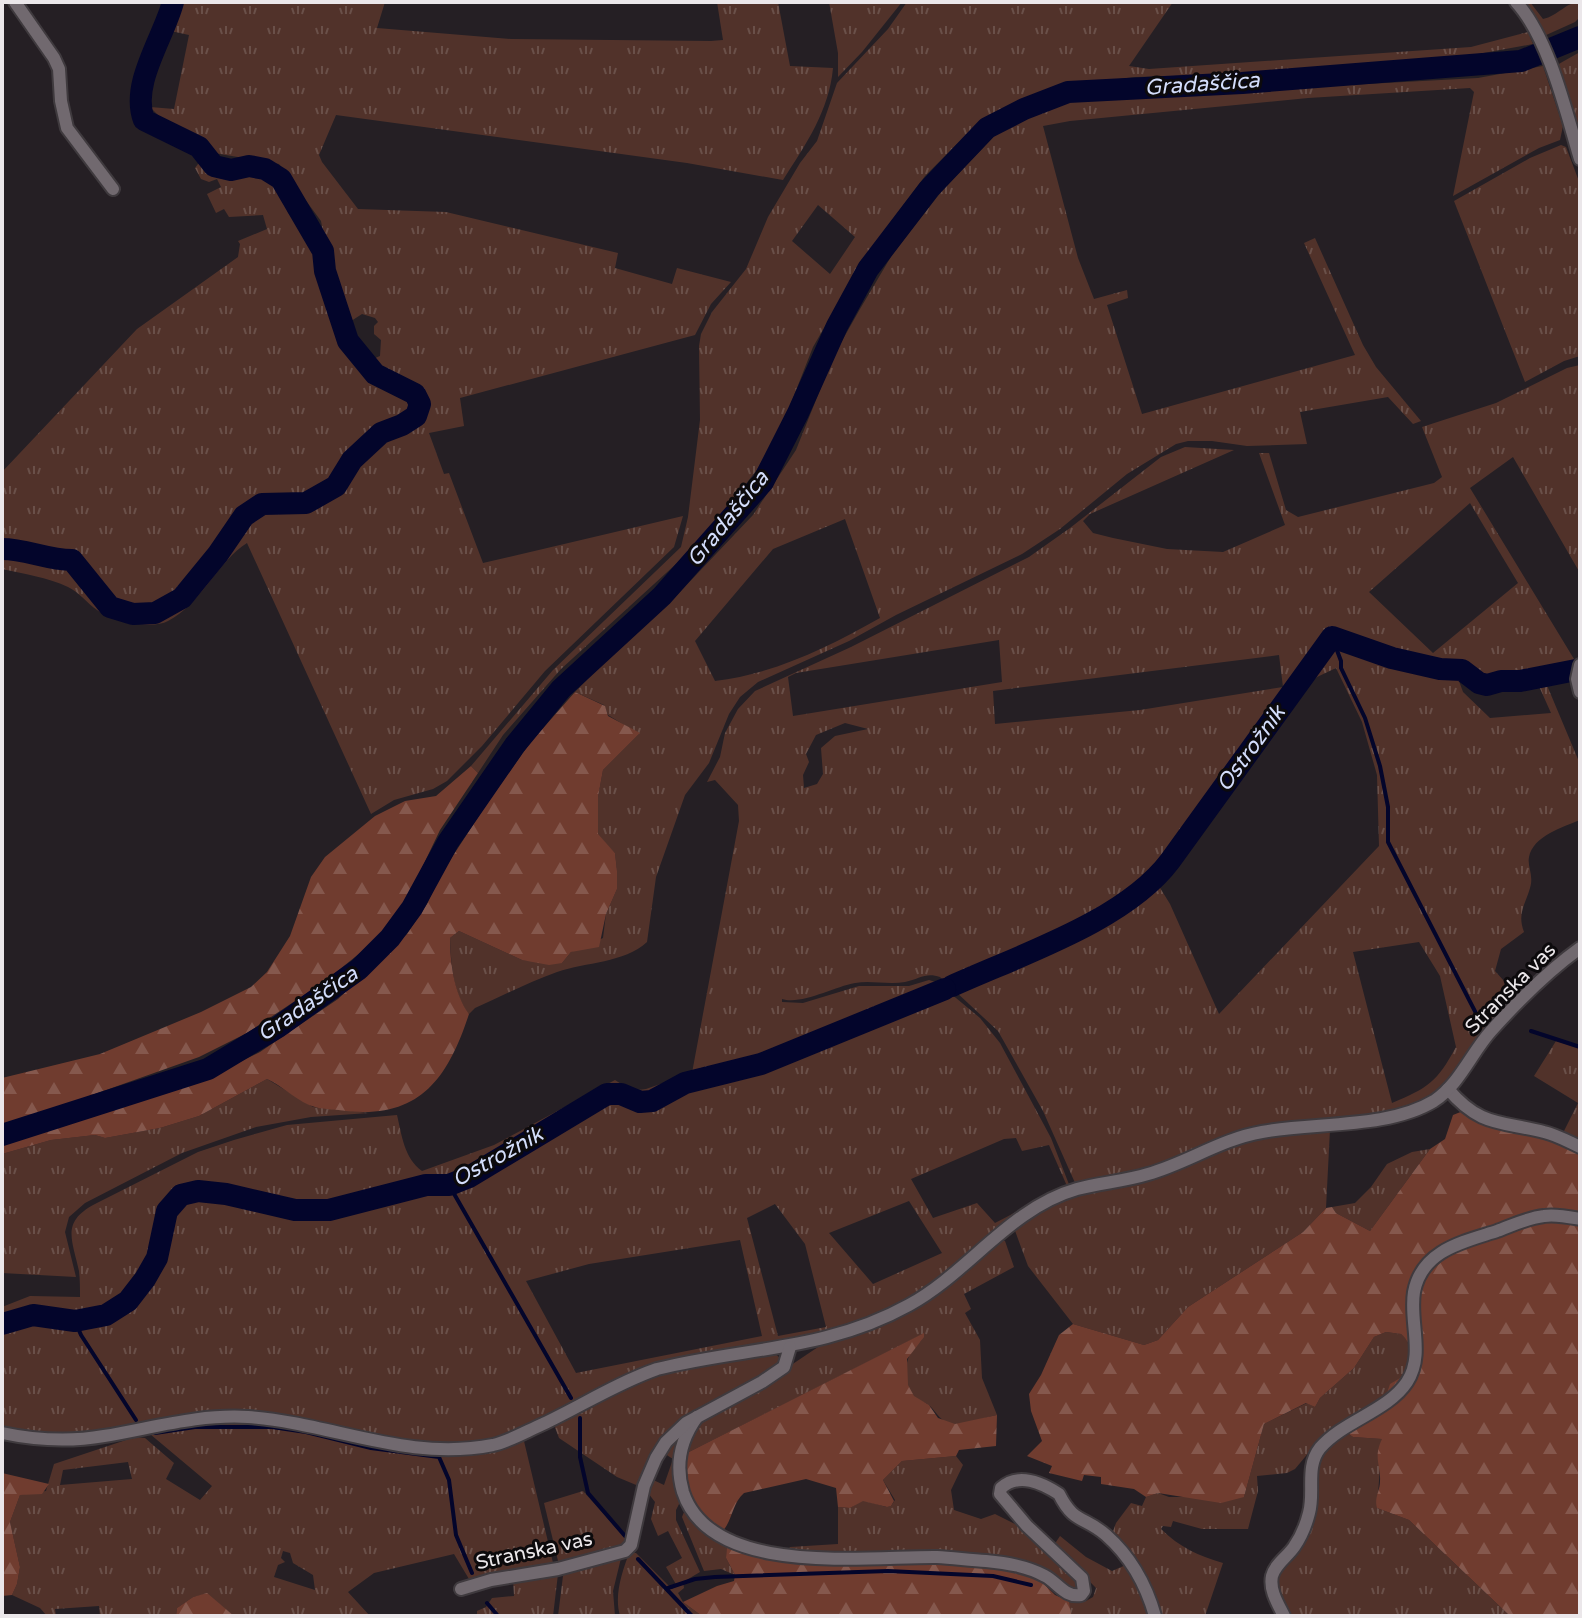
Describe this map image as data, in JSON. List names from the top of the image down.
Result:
{
  "streets": {
    "street": ["Stranska vas"]
  },
  "water": ["Gradaščica", "Ostrožnik"]
}
